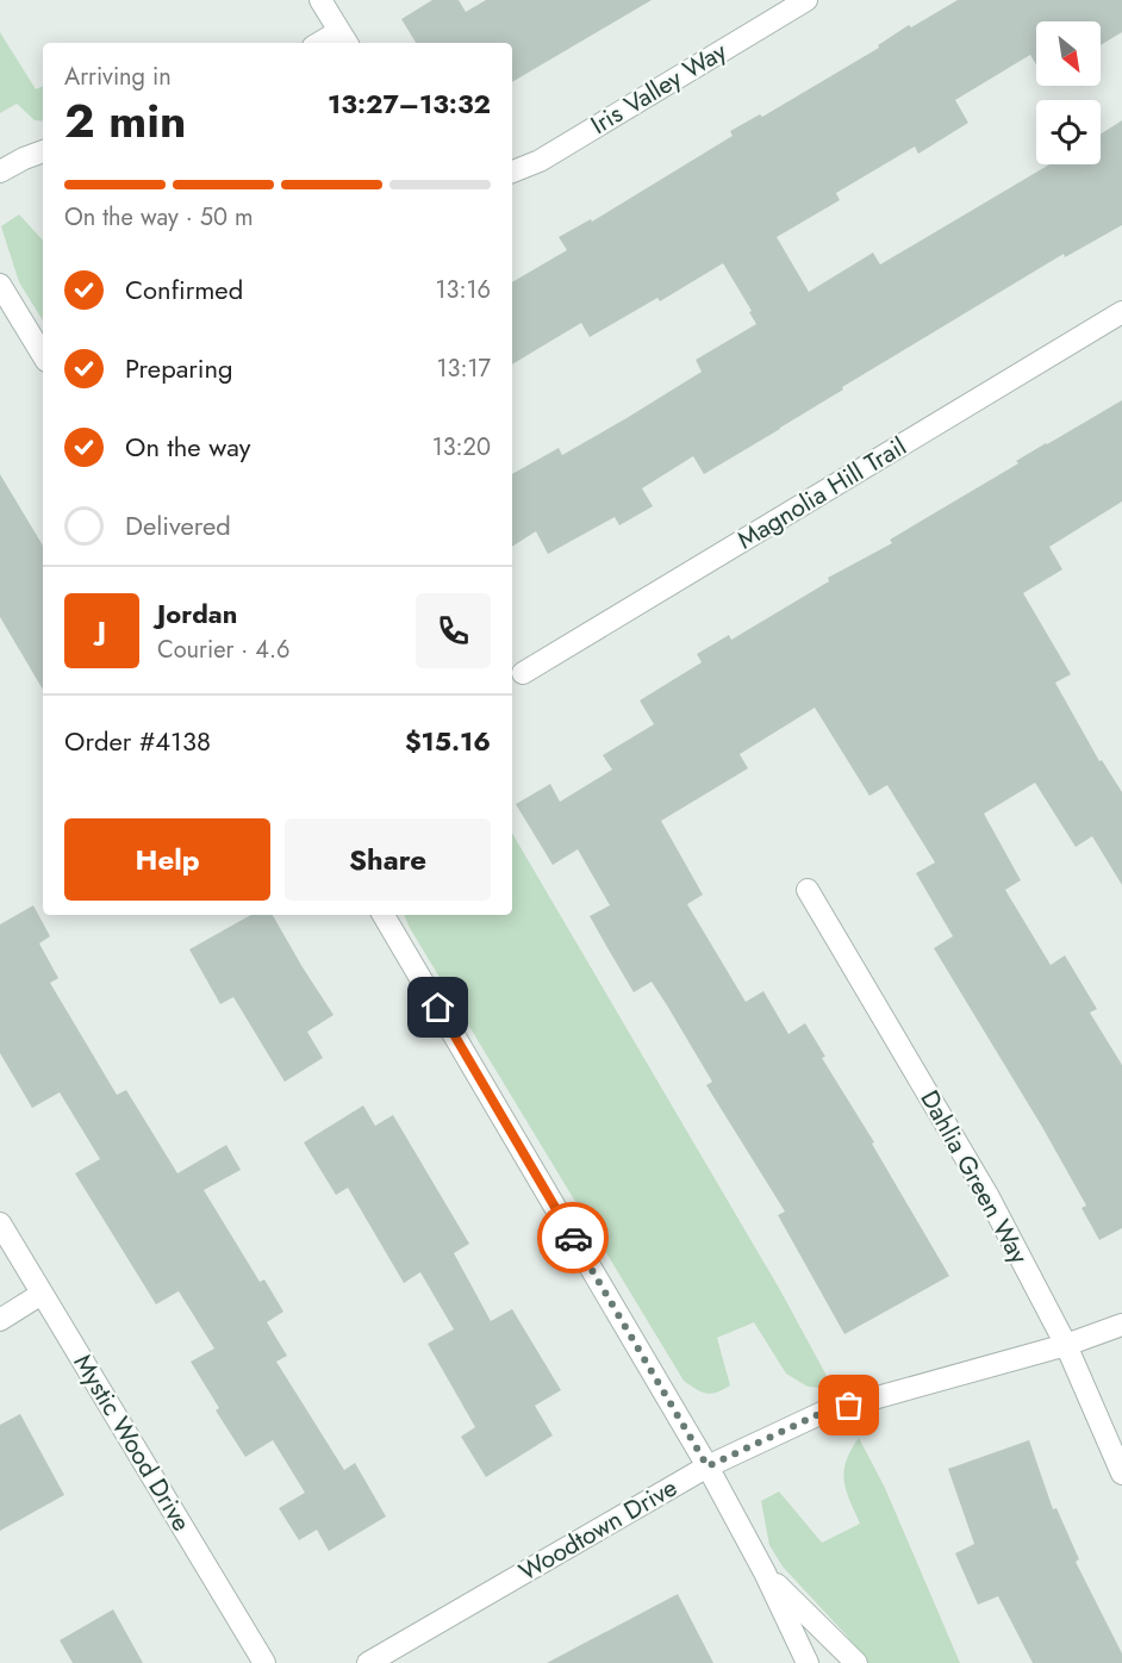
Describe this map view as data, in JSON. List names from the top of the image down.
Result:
{
  "streets": {
    "street": [
      "Iris Valley Way",
      "Magnolia Hill Trail",
      "Dahlia Green Way",
      "Mystic Wood Drive",
      "Woodtown Drive"
    ]
  },
  "crossings": [
    ["Dahlia Green Way", "Woodtown Drive"]
  ],
  "north": "bottom right",
  "page": {
    "heading": ["2 min", "Arriving in", "13:27–13:32"],
    "panel": [
      "Jordan",
      "Courier · 4.6",
      "Order #4138",
      "$15.16"
    ],
    "bar": "On the way · 50 m",
    "list": [
      ["Confirmed", "13:16"],
      ["Preparing", "13:17"],
      ["On the way", "13:20"],
      "Delivered"
    ],
    "round": "J",
    "buttons": ["Help", "Share"]
  }
}
